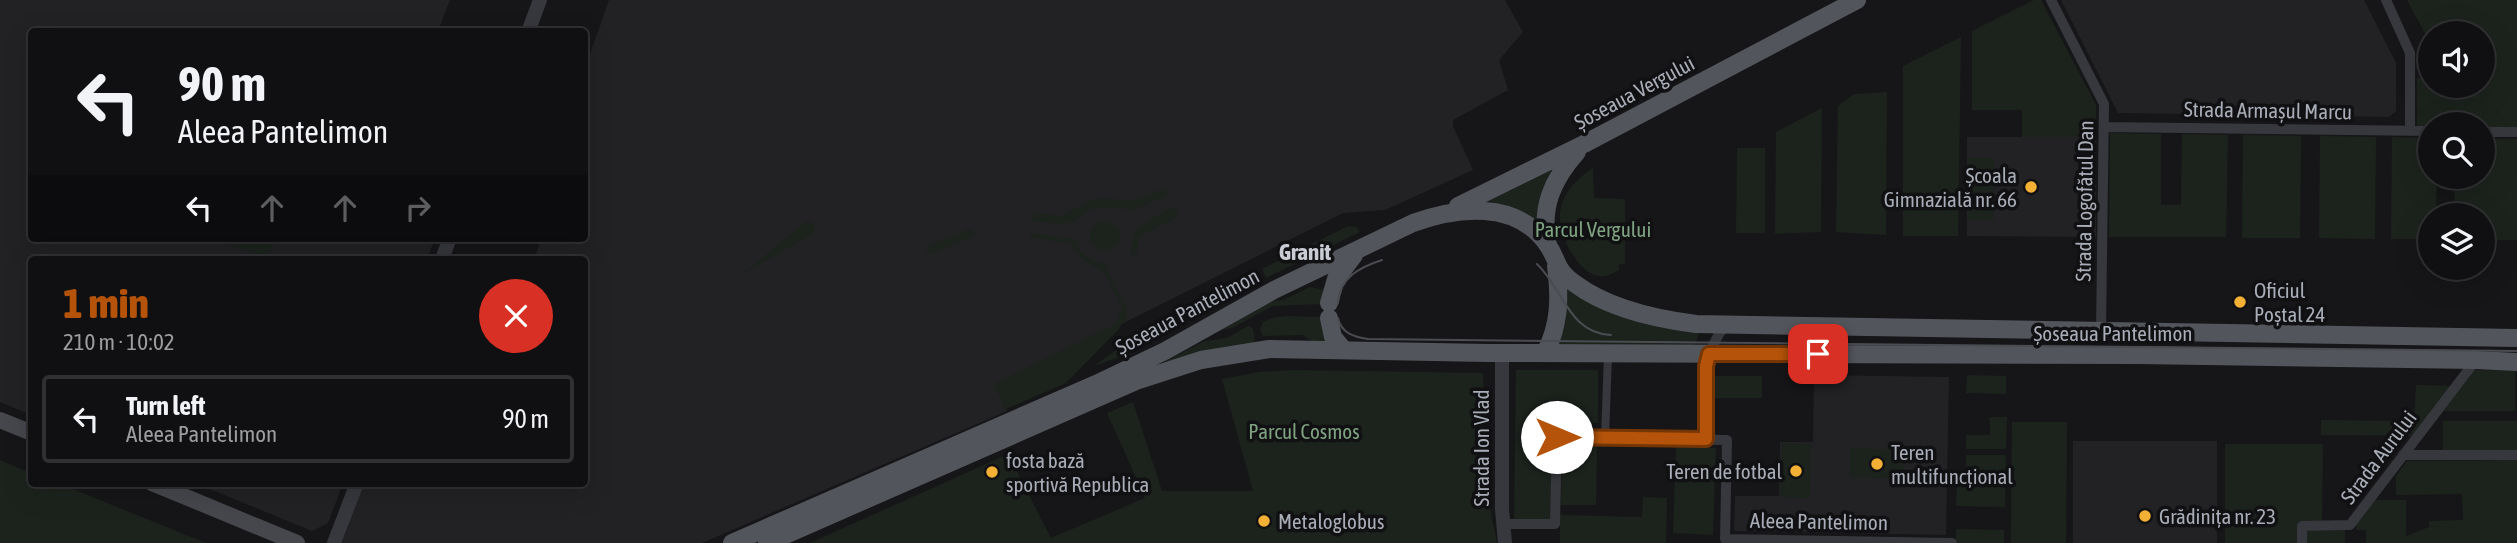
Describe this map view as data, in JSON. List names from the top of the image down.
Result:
{
  "streets": {
    "main road": ["Șoseaua Vergului", "Șoseaua Pantelimon"],
    "street": [
      "Strada Armașul Marcu",
      "Strada Logofătul Dan",
      "Strada Ion Vlad",
      "Strada Aurului",
      "Aleea Pantelimon"
    ]
  },
  "crossings": [
    ["Șoseaua Vergului", "Șoseaua Pantelimon"],
    ["Strada Armașul Marcu", "Strada Logofătul Dan"],
    ["Strada Logofătul Dan", "Șoseaua Pantelimon"],
    ["Șoseaua Pantelimon", "Strada Ion Vlad"],
    ["Șoseaua Pantelimon", "Strada Aurului"]
  ],
  "districts": ["Granit"],
  "parks": ["Parcul Vergului", "Parcul Cosmos"],
  "places": [
    "Școala Gimnazială nr. 66",
    "Oficiul Poștal 24",
    "Teren multifuncțional",
    "Teren de fotbal",
    "fosta bază sportivă Republica",
    "Grădinița nr. 23",
    "Metaloglobus"
  ],
  "page": {
    "turn": ["90 m", "Aleea Pantelimon"],
    "heading": ["1 min", "210 m · 10:02"],
    "list": [
      {
        "name": "Turn left",
        "note": "Aleea Pantelimon",
        "value": "90 m"
      }
    ]
  }
}
